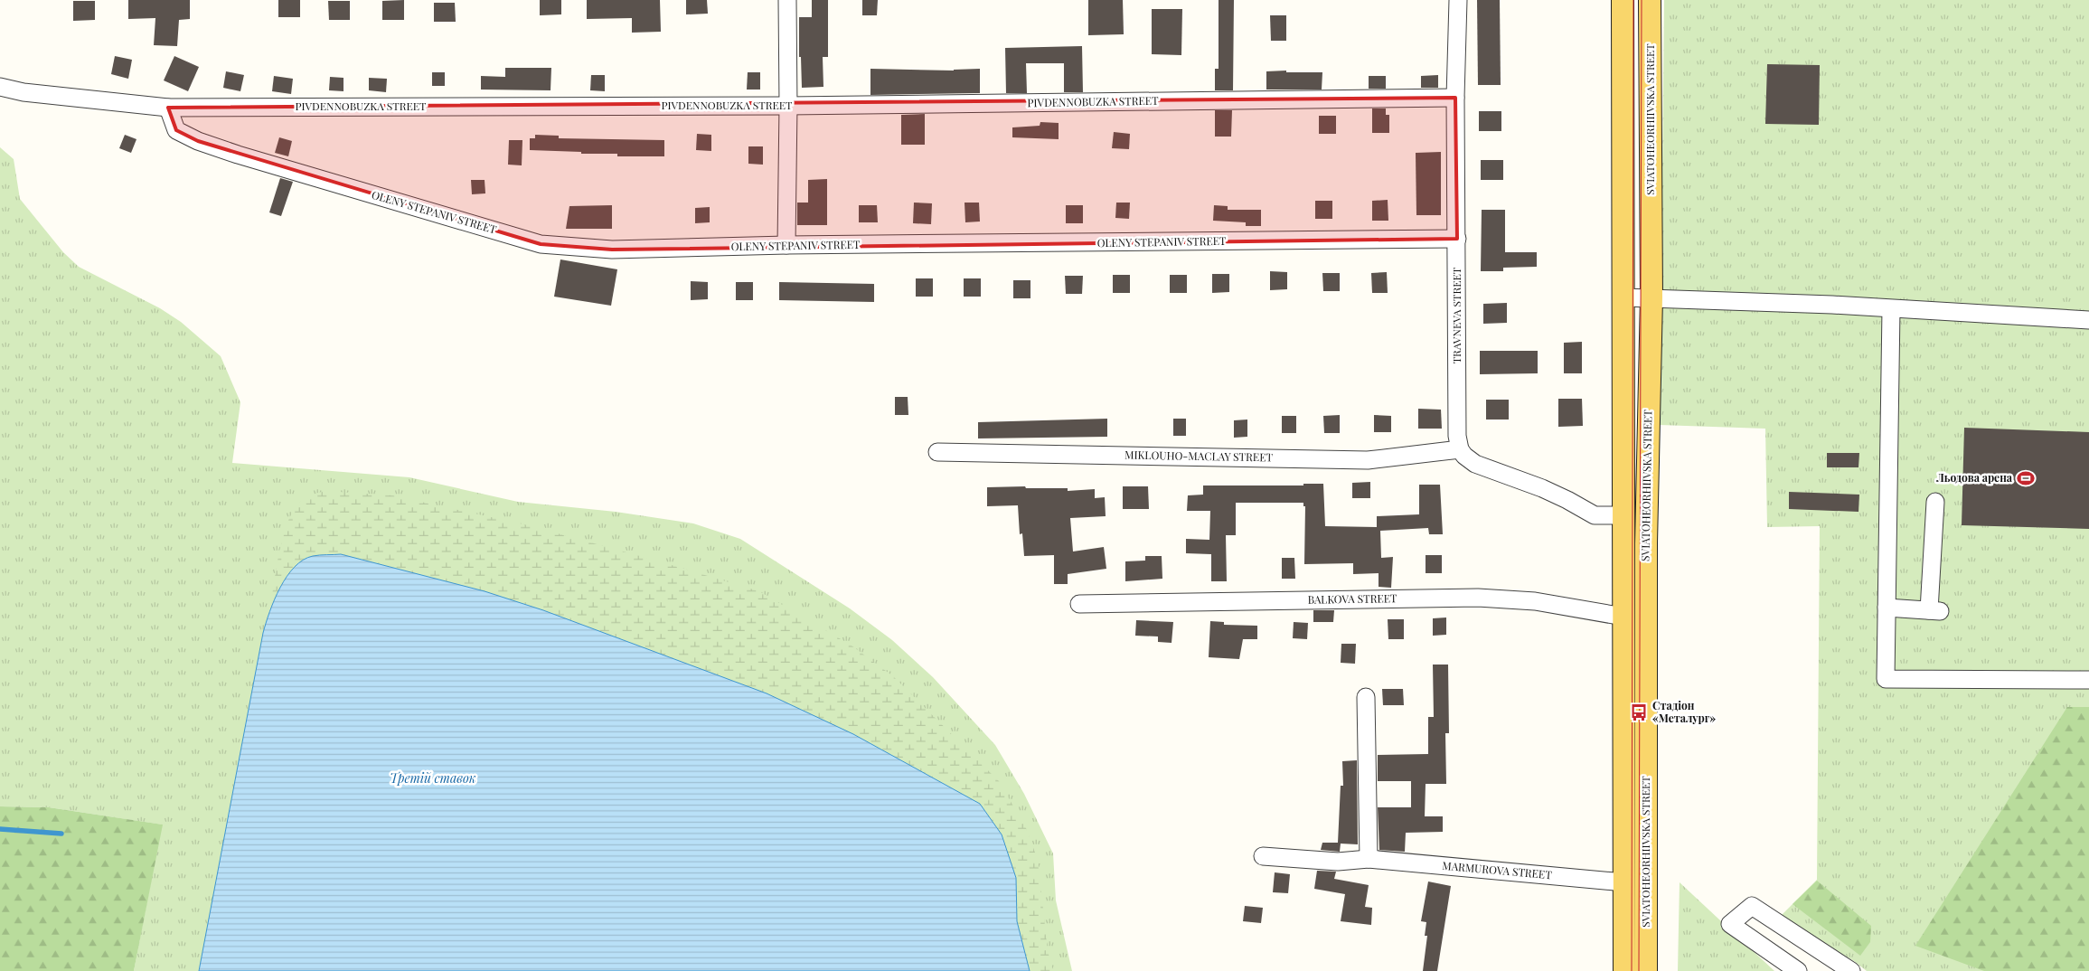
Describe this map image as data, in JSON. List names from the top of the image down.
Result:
{
  "streets": {
    "main road": ["SVIATOHEORHIIVSKA STREET"],
    "street": [
      "PIVDENNOBUZKA STREET",
      "OLENY STEPANIV STREET",
      "TRAVNEVA STREET",
      "MIKLOUHO-MACLAY STREET",
      "BALKOVA STREET",
      "MARMUROVA STREET"
    ]
  },
  "crossings": [
    ["PIVDENNOBUZKA STREET", "OLENY STEPANIV STREET"],
    ["PIVDENNOBUZKA STREET", "TRAVNEVA STREET"],
    ["SVIATOHEORHIIVSKA STREET", "BALKOVA STREET"],
    ["SVIATOHEORHIIVSKA STREET", "MARMUROVA STREET"],
    ["OLENY STEPANIV STREET", "TRAVNEVA STREET"],
    ["TRAVNEVA STREET", "MIKLOUHO-MACLAY STREET"]
  ],
  "water": ["Третій ставок"],
  "places": {
    "sports": ["Льодова арена"],
    "bus stop": ["Стадіон «Металург»"]
  }
}
